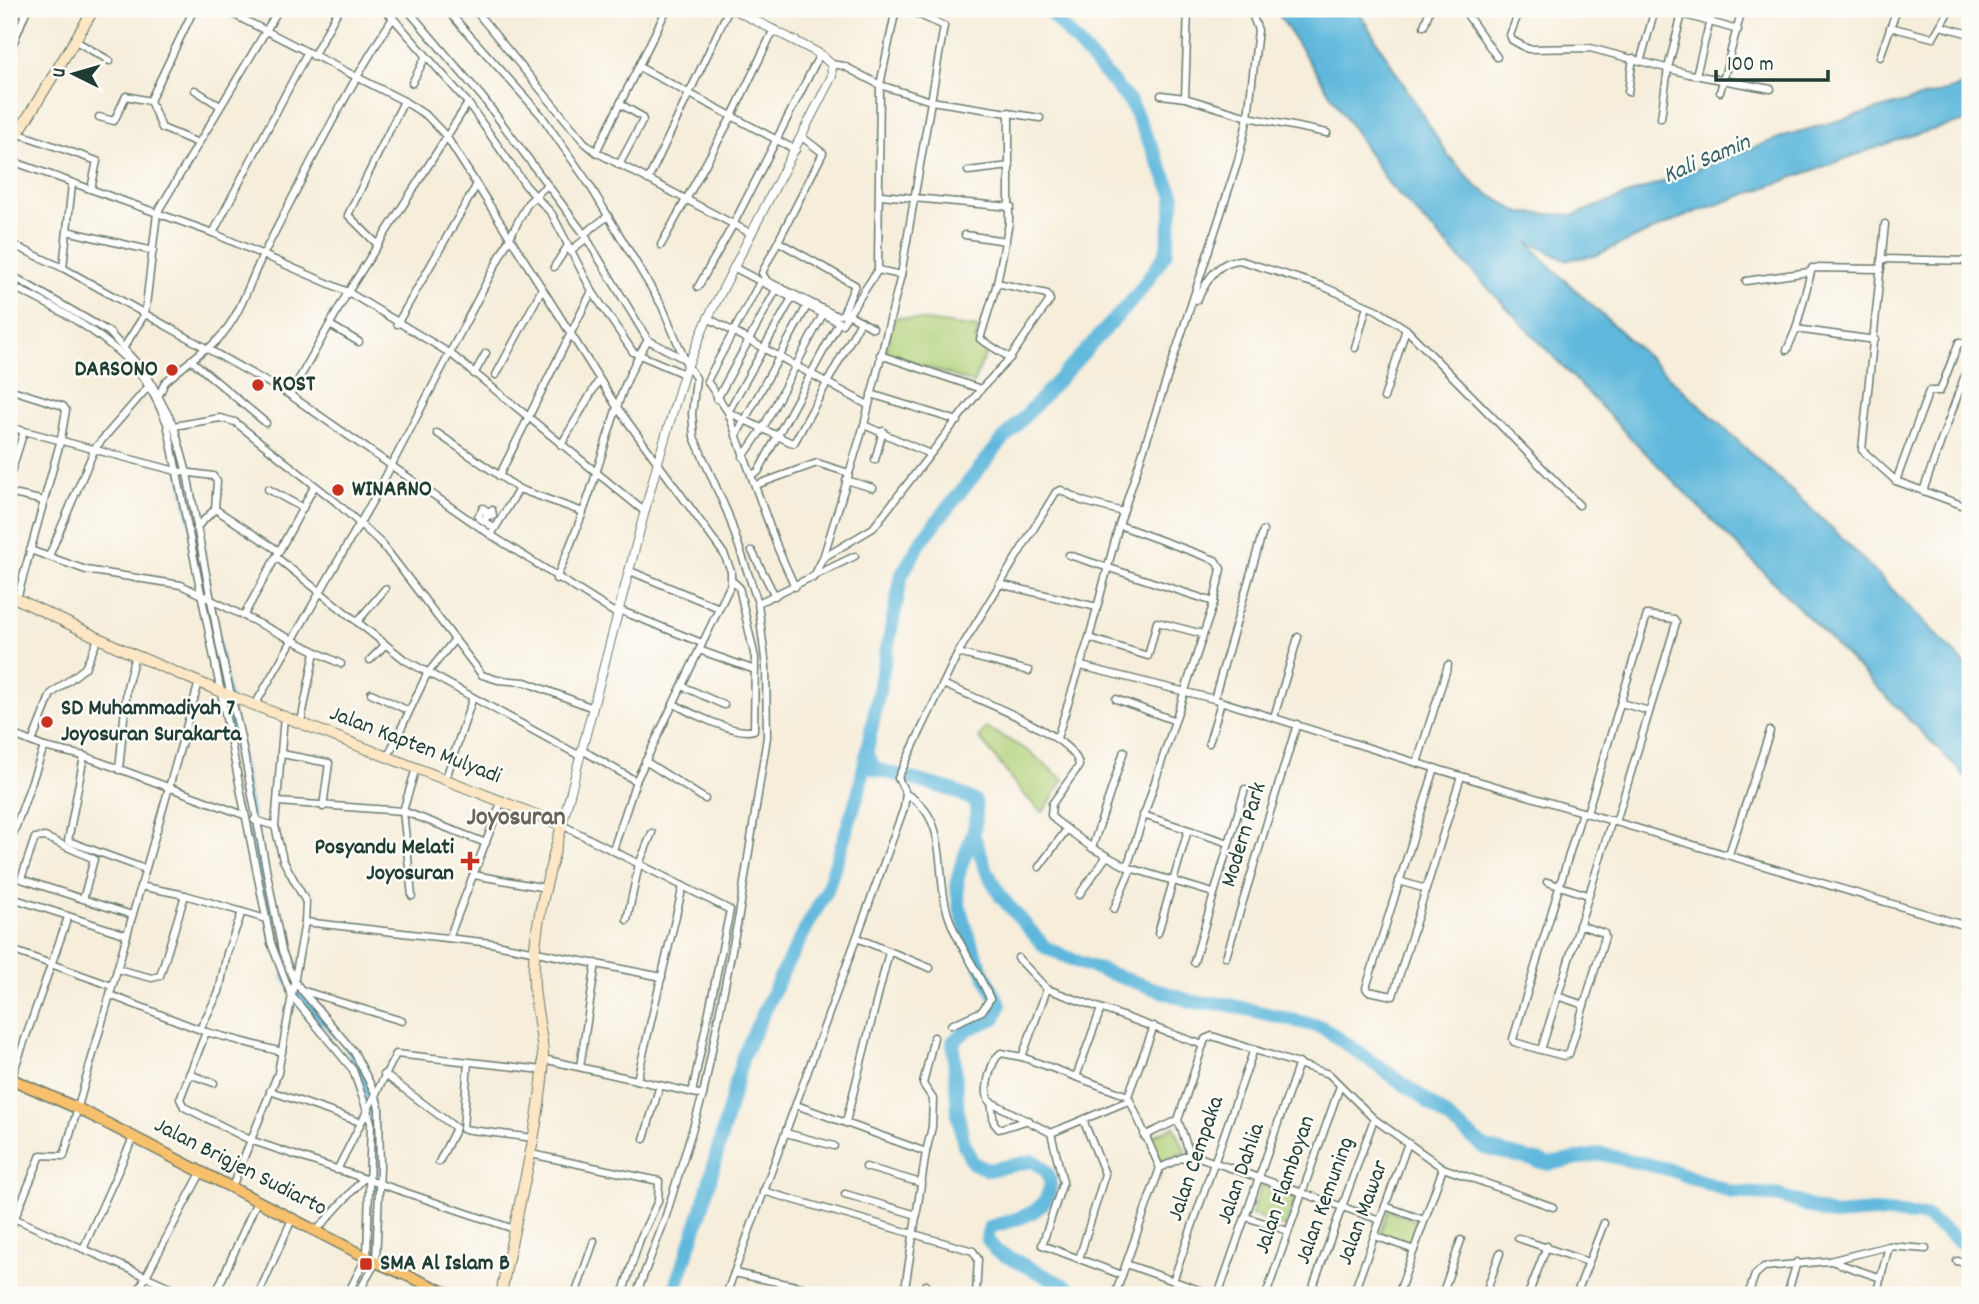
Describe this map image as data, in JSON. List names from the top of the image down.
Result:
{
  "streets": {
    "main road": ["Jalan Kapten Mulyadi", "Jalan Brigjen Sudiarto"],
    "street": [
      "Modern Park",
      "Jalan Cempaka",
      "Jalan Dahlia",
      "Jalan Flamboyan",
      "Jalan Kemuning",
      "Jalan Mawar"
    ]
  },
  "districts": ["Joyosuran"],
  "water": ["Kali Samin"],
  "places": {
    "other": [
      "DARSONO",
      "KOST",
      "WINARNO",
      "SD Muhammadiyah 7 Joyosuran Surakarta"
    ],
    "health": ["Posyandu Melati Joyosuran"],
    "transit": ["SMA Al Islam B"]
  },
  "scale_bar": "100 m",
  "north": "left"
}
